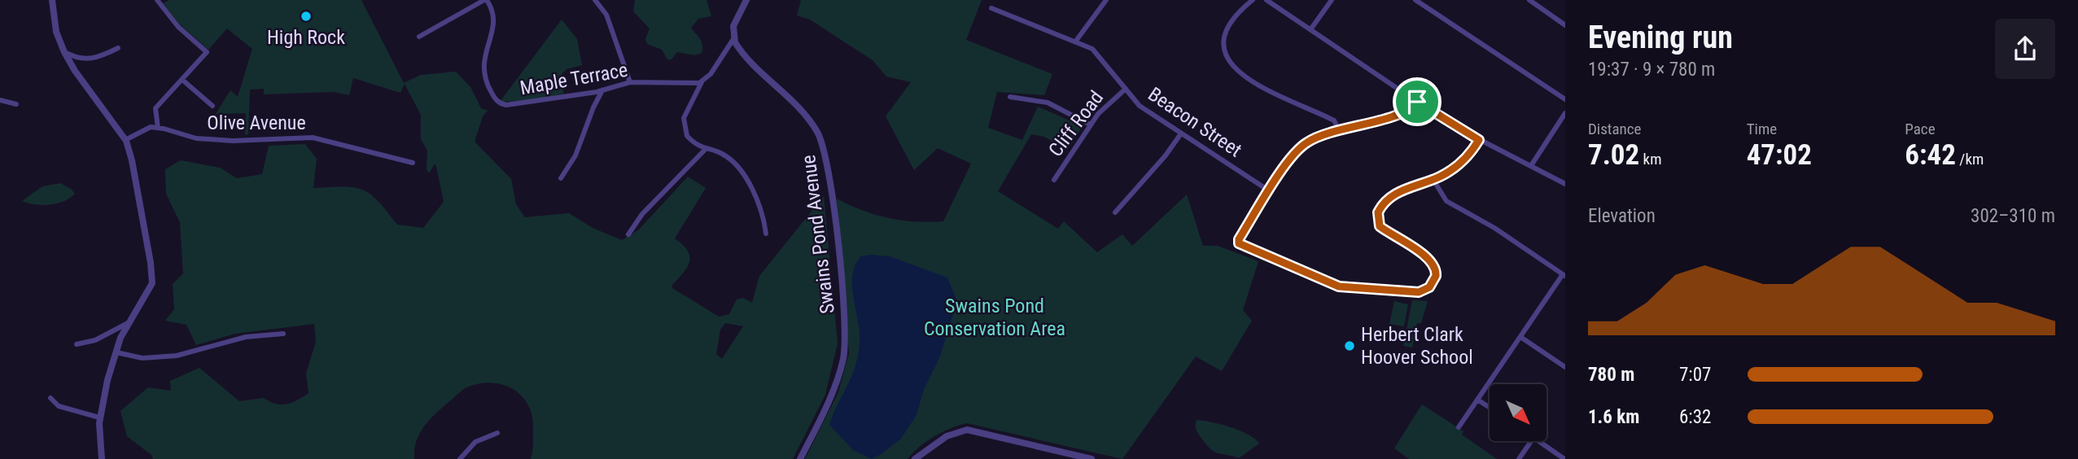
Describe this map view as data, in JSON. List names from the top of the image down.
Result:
{
  "streets": {
    "street": [
      "Maple Terrace",
      "Beacon Street",
      "Olive Avenue",
      "Cliff Road",
      "Swains Pond Avenue"
    ]
  },
  "crossings": [
    ["Beacon Street", "Cliff Road"]
  ],
  "parks": ["Swains Pond Conservation Area"],
  "places": ["High Rock", "Herbert Clark Hoover School"],
  "north": "bottom right",
  "page": {
    "heading": ["Evening run", "19:37 · 9 × 780 m"],
    "stats": [
      ["Distance", "7.02 km"],
      ["Time", "47:02"],
      ["Pace", "6:42 /km"]
    ],
    "chart": ["Elevation", "302–310 m"],
    "list": [
      {
        "name": "780 m",
        "note": "7:07"
      },
      {
        "name": "1.6 km",
        "note": "6:32"
      }
    ]
  }
}
